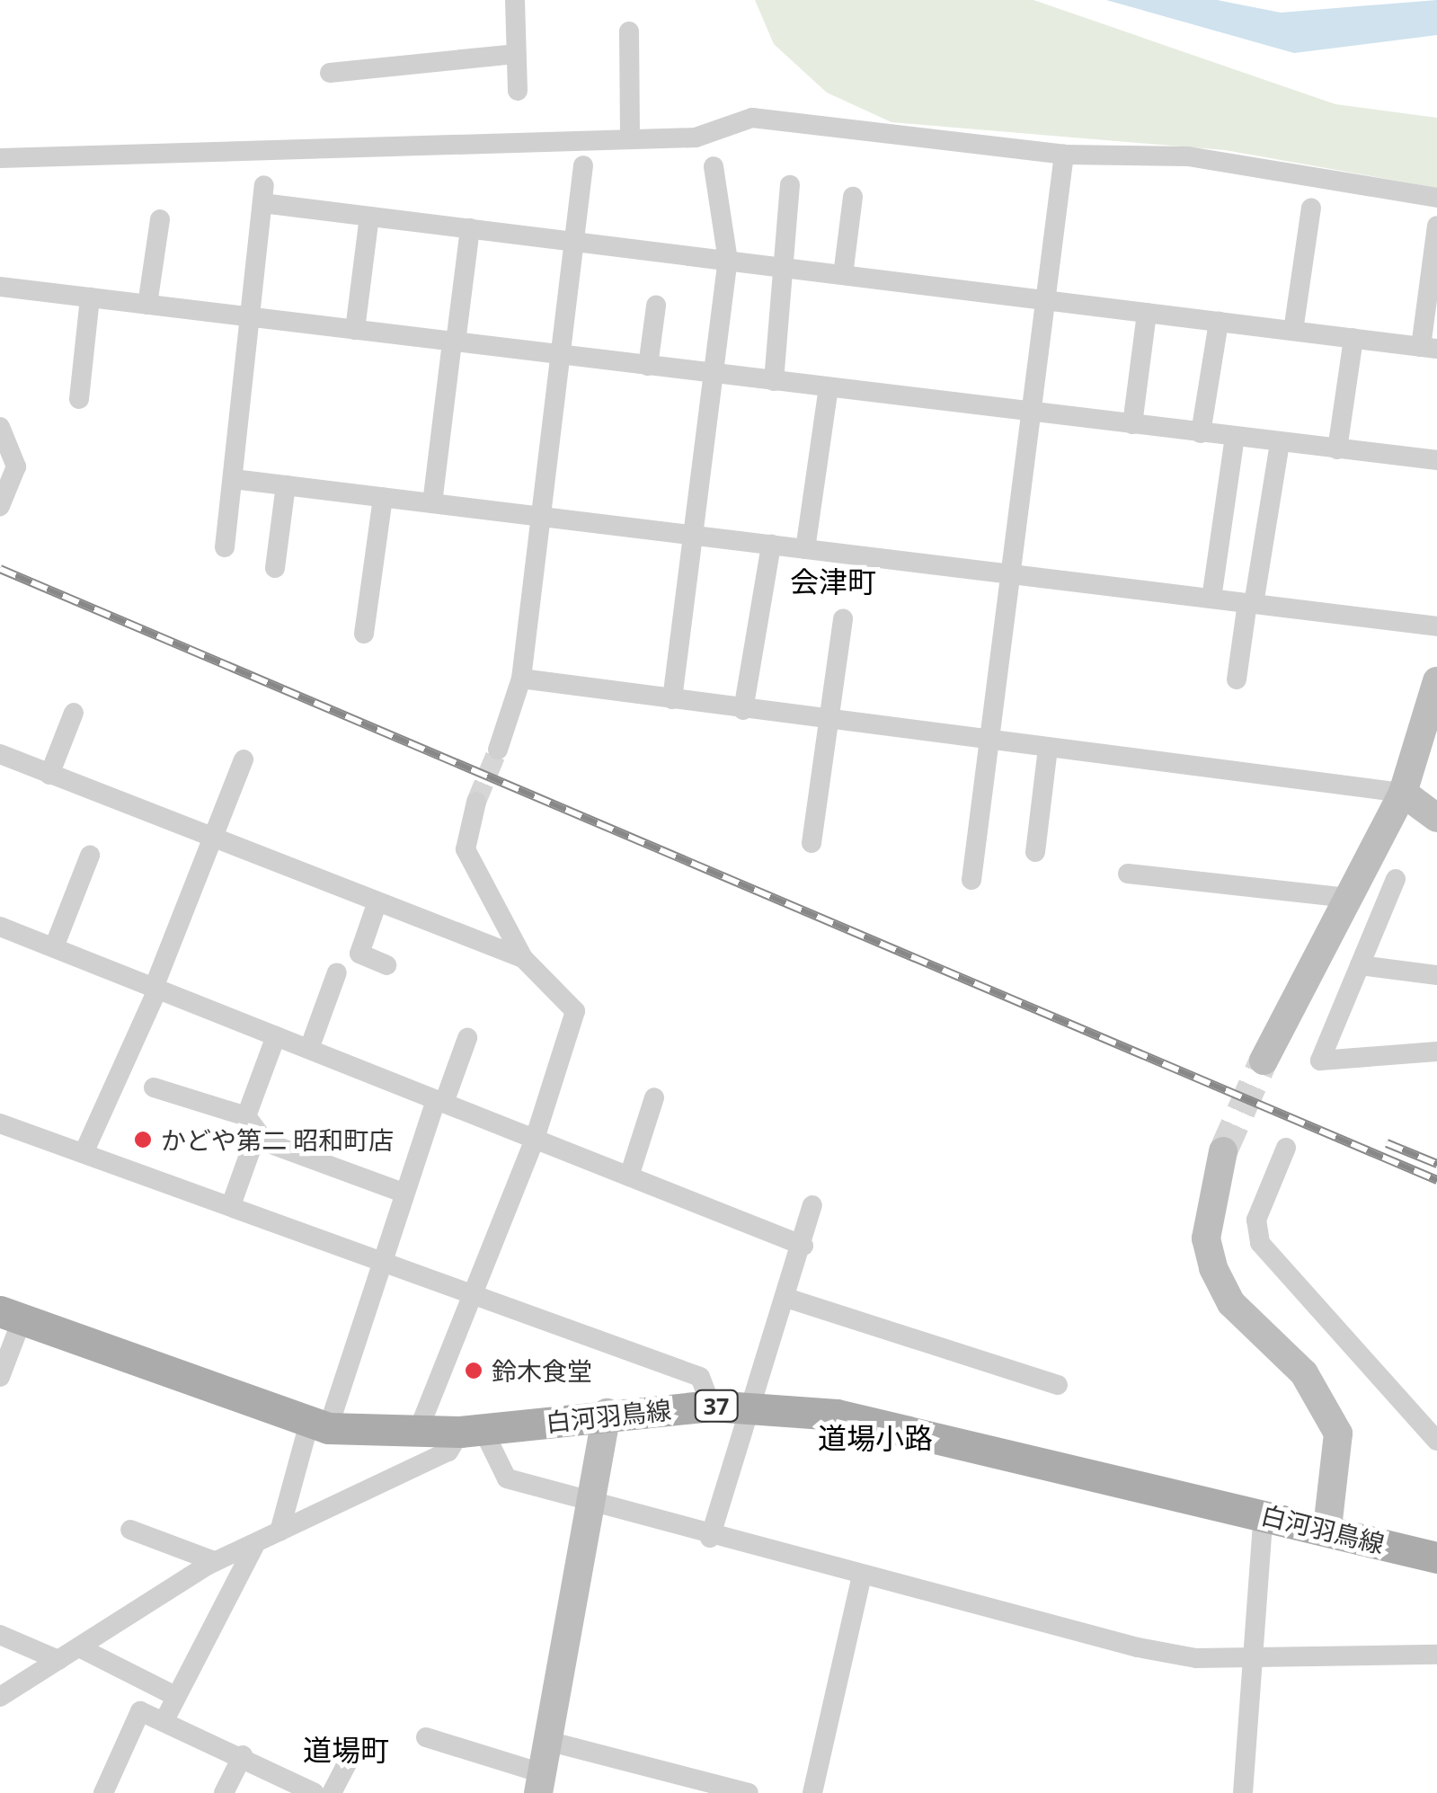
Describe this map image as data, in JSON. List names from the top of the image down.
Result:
{
  "streets": {
    "main road": ["37", "白河羽鳥線"]
  },
  "districts": ["会津町", "道場小路", "道場町"],
  "places": ["かどや第二 昭和町店", "鈴木食堂"]
}
